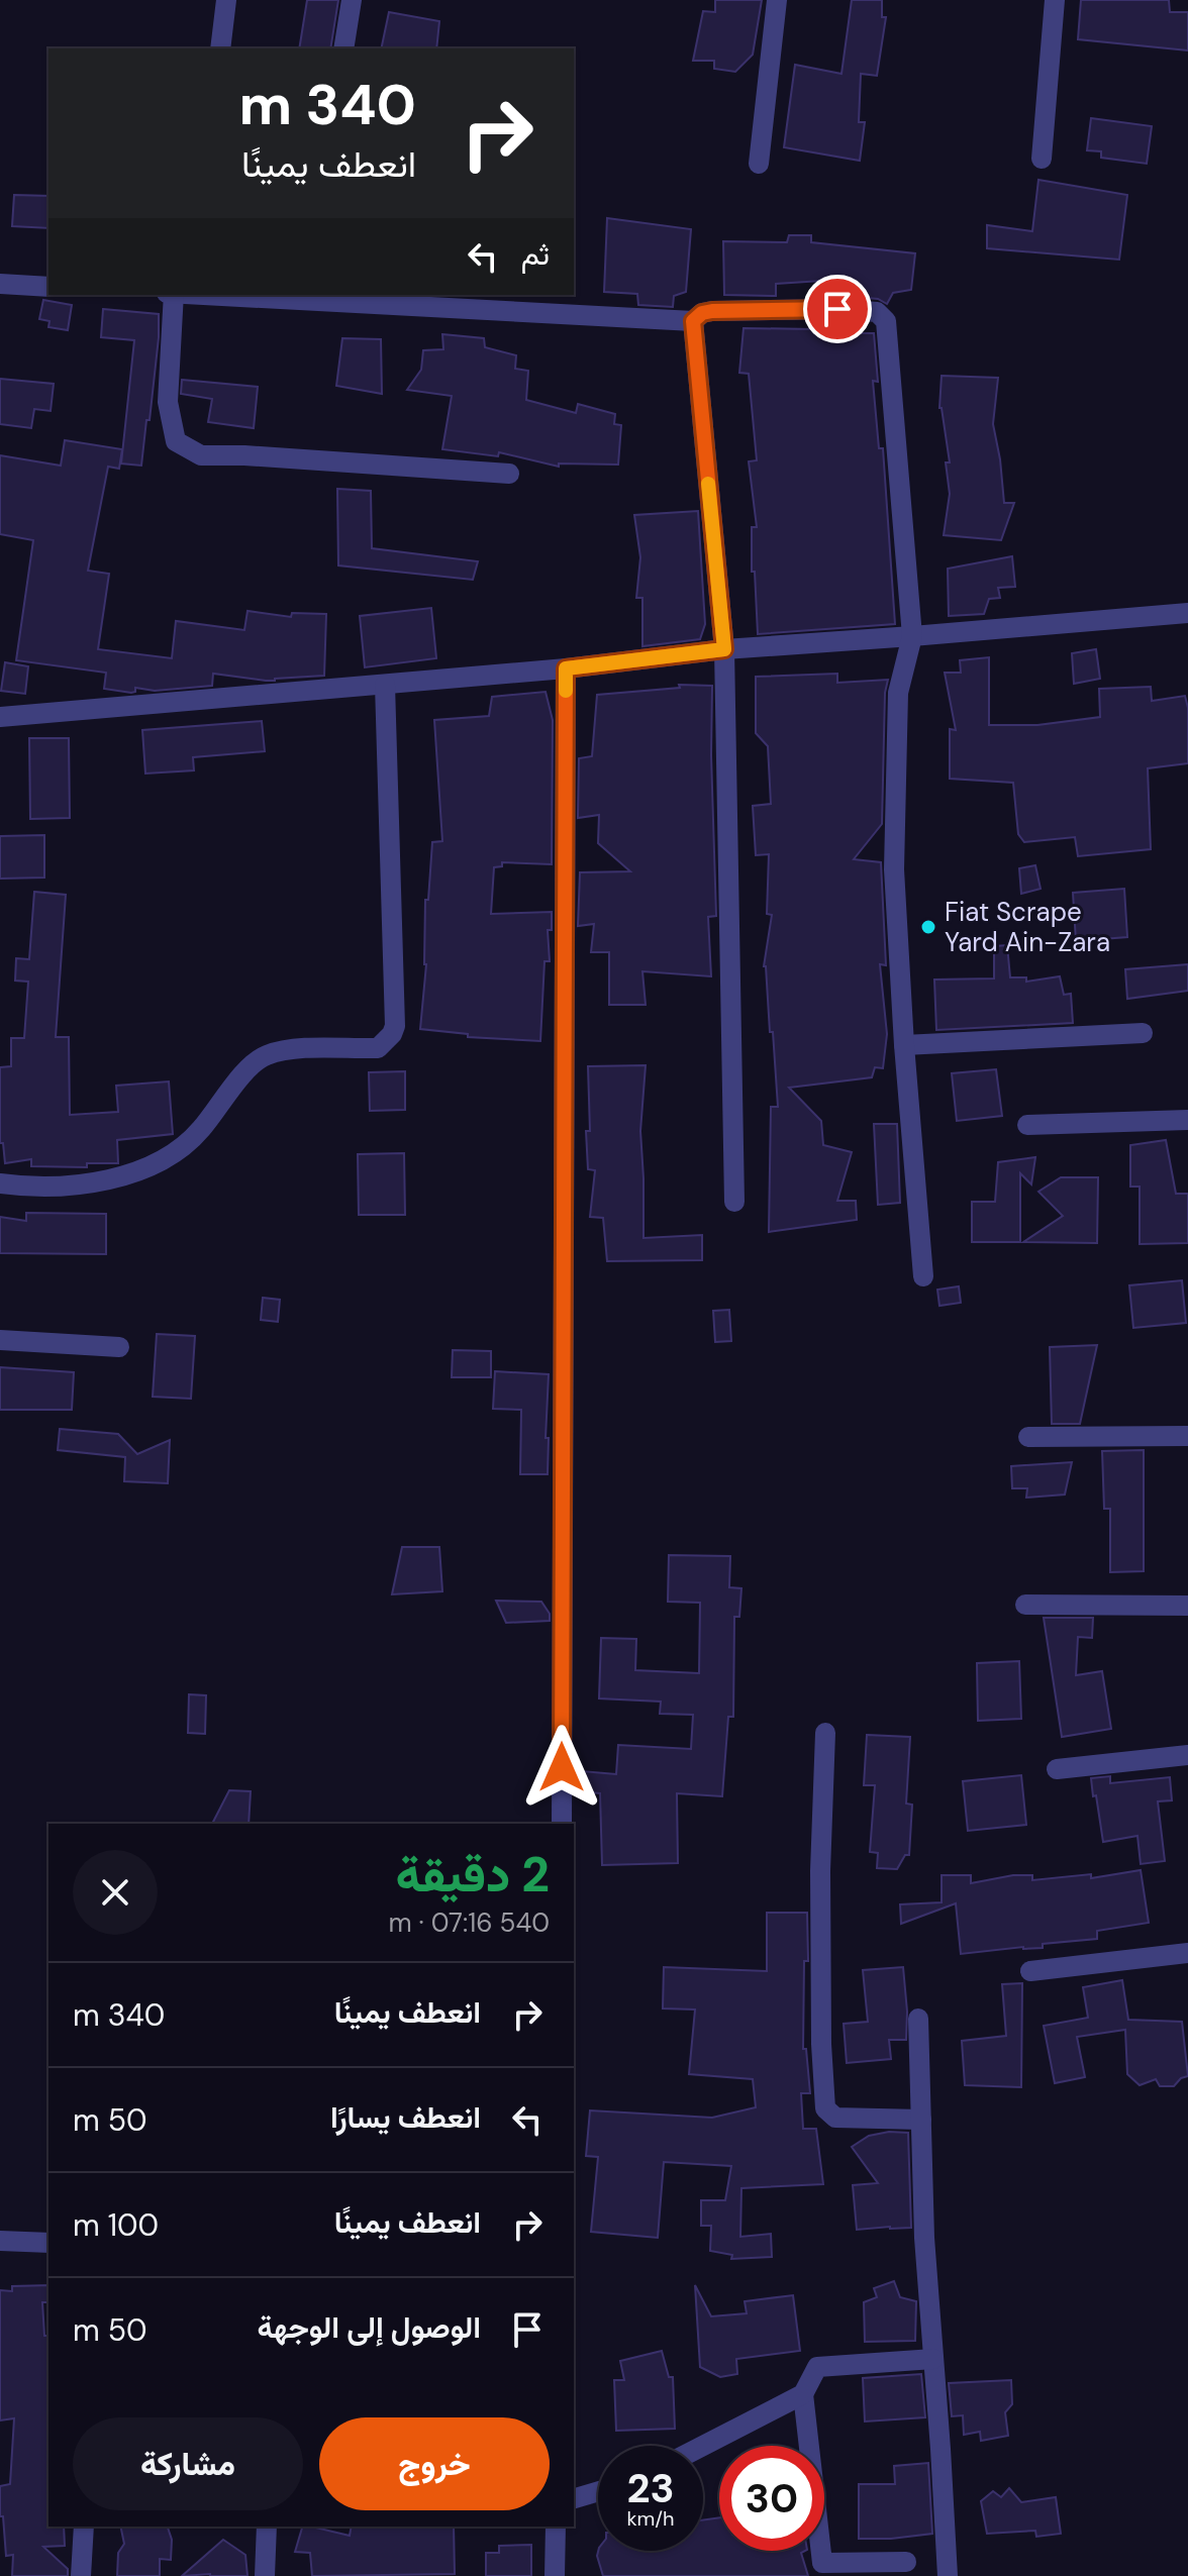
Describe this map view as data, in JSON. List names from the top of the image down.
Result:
{
  "places": ["Fiat Scrape Yard Ain-Zara"],
  "page": {
    "turn": ["340 m", "انعطف يمينًا"],
    "then": "ثم",
    "heading": ["2 دقيقة", "540 m · 07:16"],
    "list": [
      {
        "name": "انعطف يمينًا",
        "value": "340 m"
      },
      {
        "name": "انعطف يسارًا",
        "value": "50 m"
      },
      {
        "name": "انعطف يمينًا",
        "value": "100 m"
      },
      {
        "name": "الوصول إلى الوجهة",
        "value": "50 m"
      }
    ],
    "buttons": ["خروج", "مشاركة"],
    "speed": "23 km/h",
    "limit": "30"
  }
}
